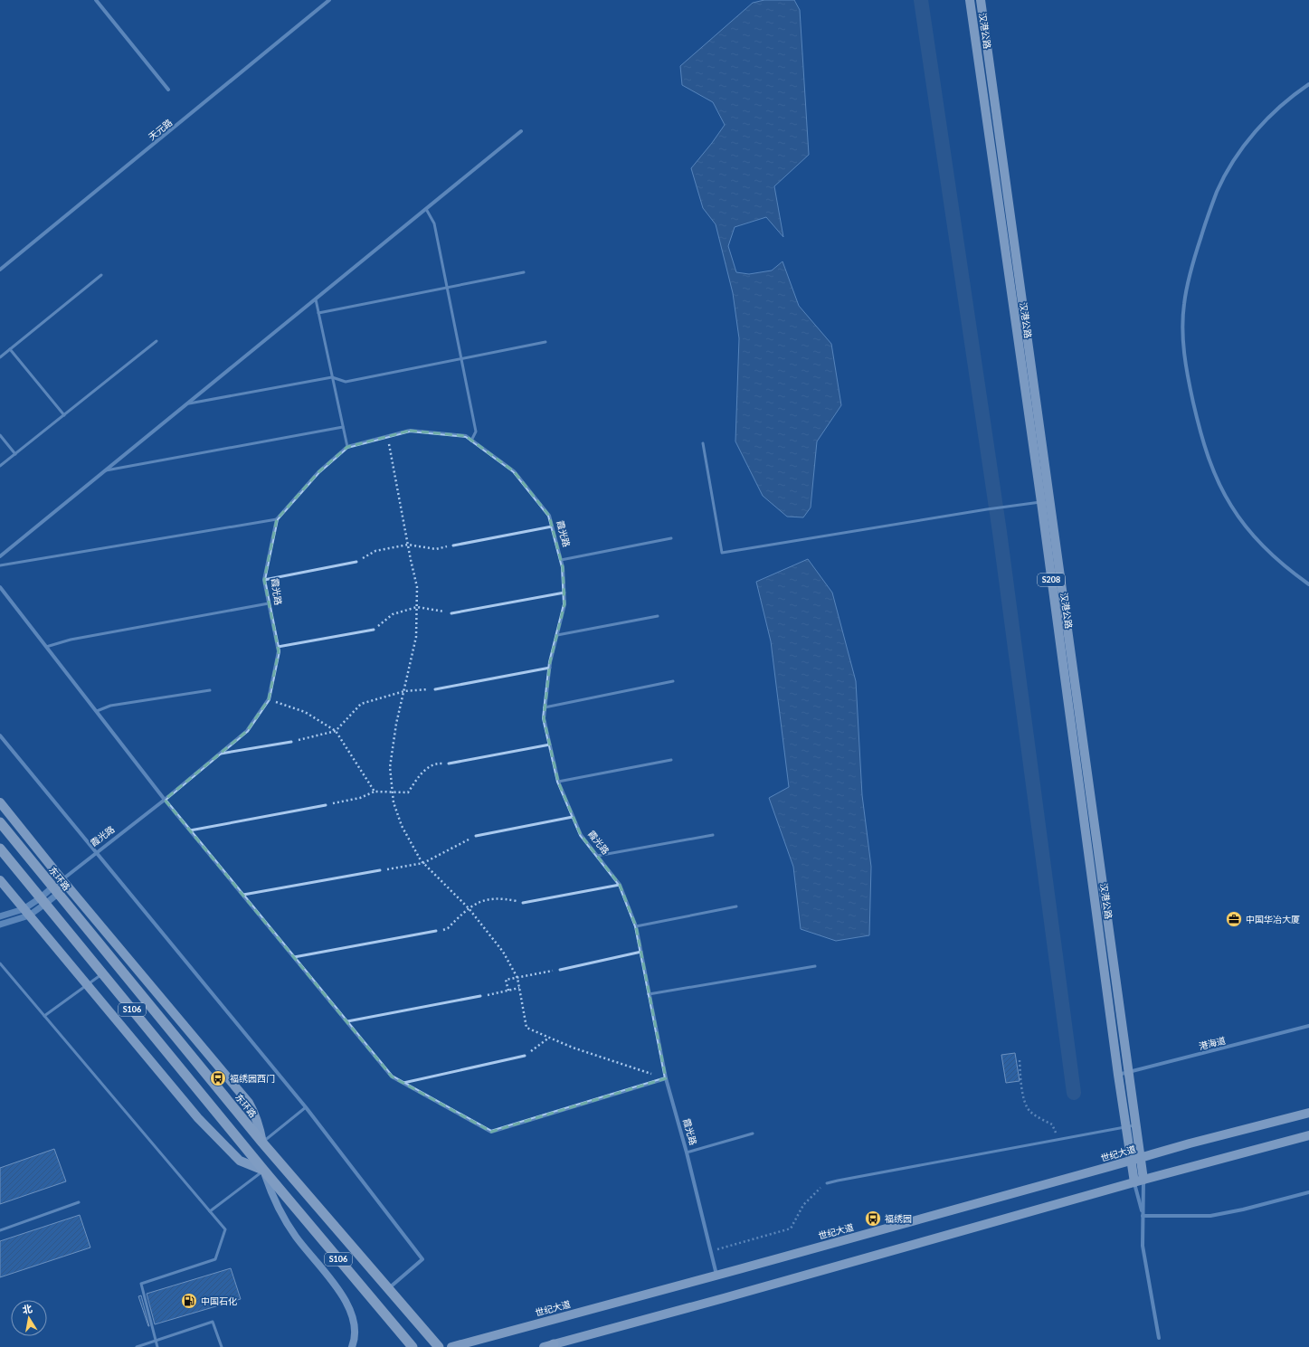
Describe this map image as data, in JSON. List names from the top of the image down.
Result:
{
  "streets": {
    "highway": ["东环路", "S106"],
    "main road": ["汉港公路", "S208", "世纪大道"],
    "street": ["天元路", "霞光路", "港海道"]
  },
  "crossings": [
    ["汉港公路", "港海道"],
    ["汉港公路", "世纪大道"],
    ["霞光路", "世纪大道"]
  ],
  "places": {
    "office": ["中国华冶大厦"],
    "bus stop": ["福绣园西门", "福绣园"],
    "fuel station": ["中国石化"]
  },
  "north": "top"
}
